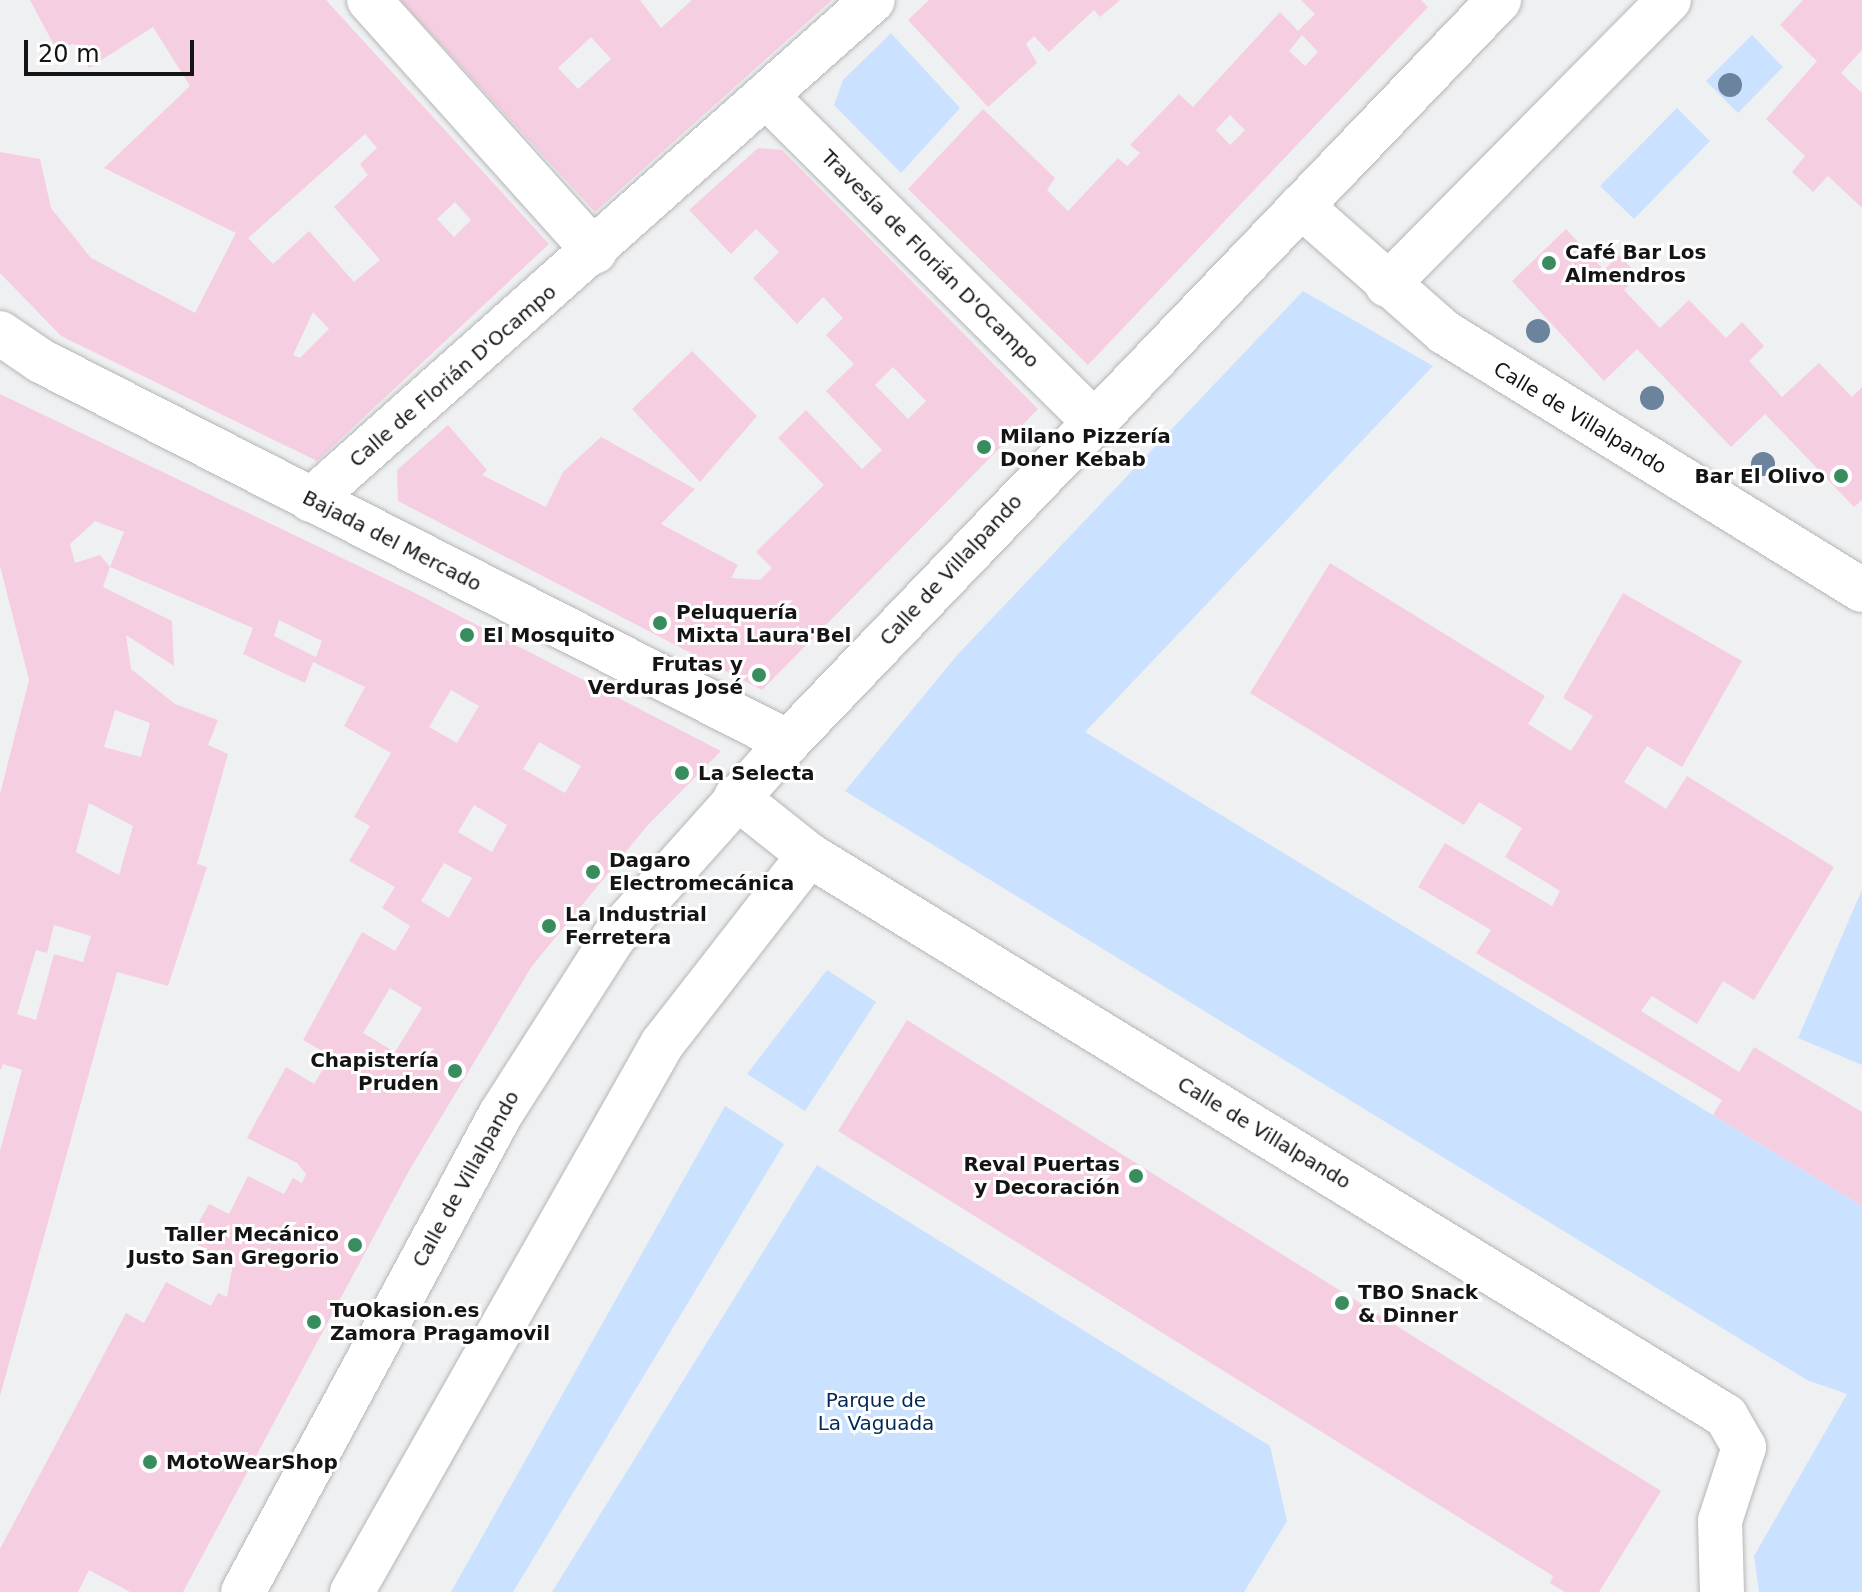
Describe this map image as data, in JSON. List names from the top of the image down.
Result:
{
  "streets": {
    "street": [
      "Travesía de Florián D'Ocampo",
      "Calle de Florián D'Ocampo",
      "Calle de Villalpando",
      "Bajada del Mercado"
    ]
  },
  "crossings": [
    ["Travesía de Florián D'Ocampo", "Calle de Florián D'Ocampo"],
    ["Travesía de Florián D'Ocampo", "Calle de Villalpando"],
    ["Calle de Florián D'Ocampo", "Bajada del Mercado"],
    ["Calle de Villalpando", "Bajada del Mercado"]
  ],
  "parks": ["Parque de La Vaguada"],
  "places": [
    "Café Bar Los Almendros",
    "Milano Pizzería Doner Kebab",
    "Bar El Olivo",
    "Peluquería Mixta Laura'Bel",
    "El Mosquito",
    "Frutas y Verduras José",
    "La Selecta",
    "Dagaro Electromecánica",
    "La Industrial Ferretera",
    "Chapistería Pruden",
    "Reval Puertas y Decoración",
    "Taller Mecánico Justo San Gregorio",
    "TBO Snack & Dinner",
    "TuOkasion.es Zamora Pragamovil",
    "MotoWearShop"
  ],
  "scale_bar": "20 m"
}
